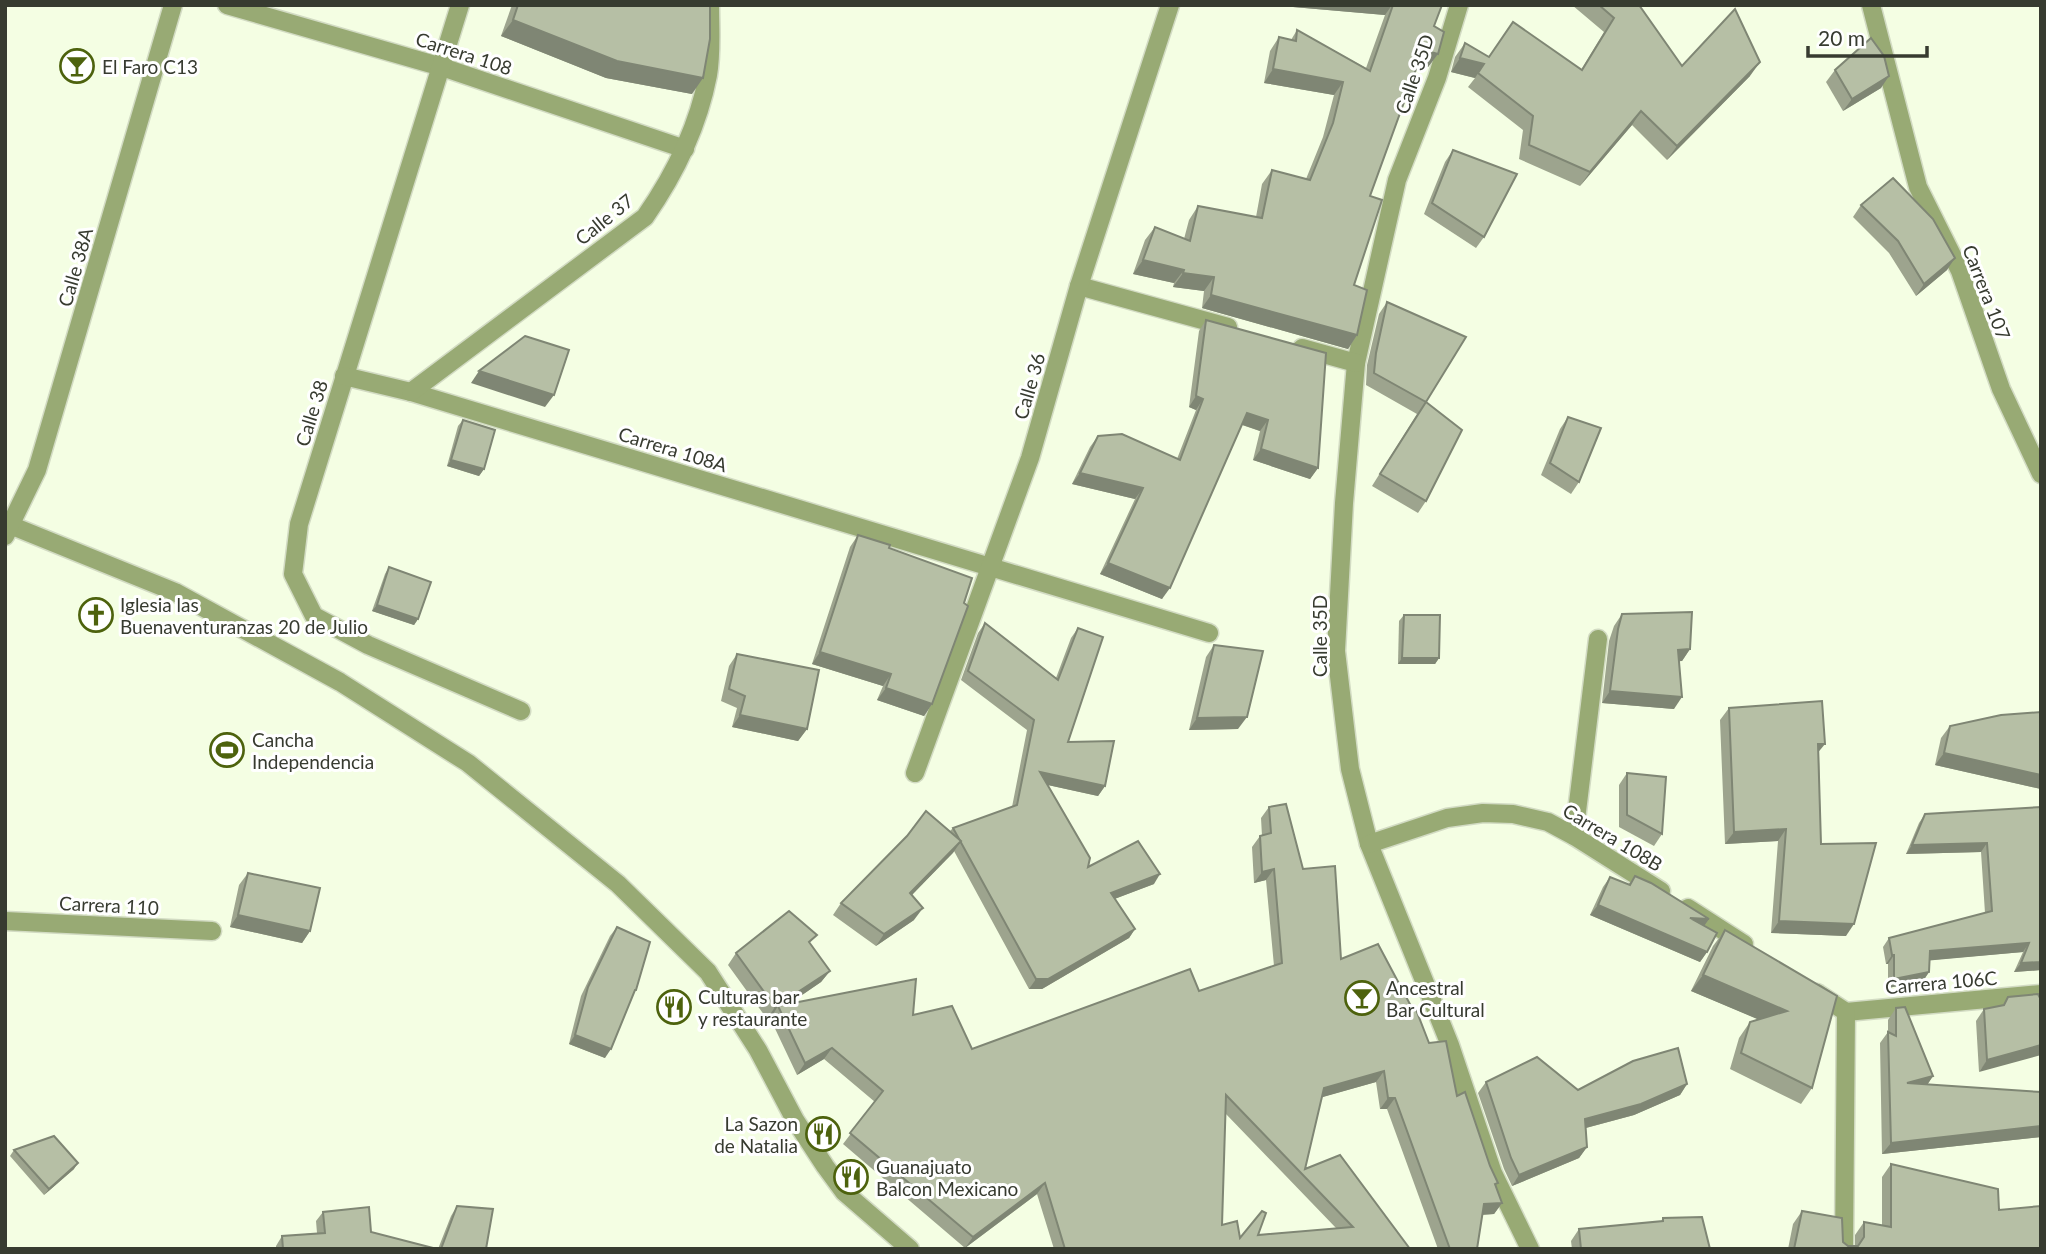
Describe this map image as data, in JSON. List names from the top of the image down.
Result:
{
  "streets": {
    "street": [
      "Carrera 108",
      "Calle 35D",
      "Calle 37",
      "Calle 38A",
      "Carrera 107",
      "Calle 36",
      "Calle 38",
      "Carrera 108A",
      "Carrera 108B",
      "Carrera 110",
      "Carrera 106C"
    ]
  },
  "crossings": [
    ["Carrera 108", "Calle 37"],
    ["Carrera 108", "Calle 38"],
    ["Calle 35D", "Carrera 108B"],
    ["Calle 37", "Carrera 108A"],
    ["Calle 36", "Carrera 108A"],
    ["Calle 38", "Carrera 108A"]
  ],
  "places": {
    "bar": ["El Faro C13", "Ancestral Bar Cultural"],
    "church": ["Iglesia las Buenaventuranzas 20 de Julio"],
    "sports": ["Cancha Independencia"],
    "restaurant": ["Culturas bar y restaurante", "La Sazon de Natalia", "Guanajuato Balcon Mexicano"]
  },
  "scale_bar": "20 m"
}
